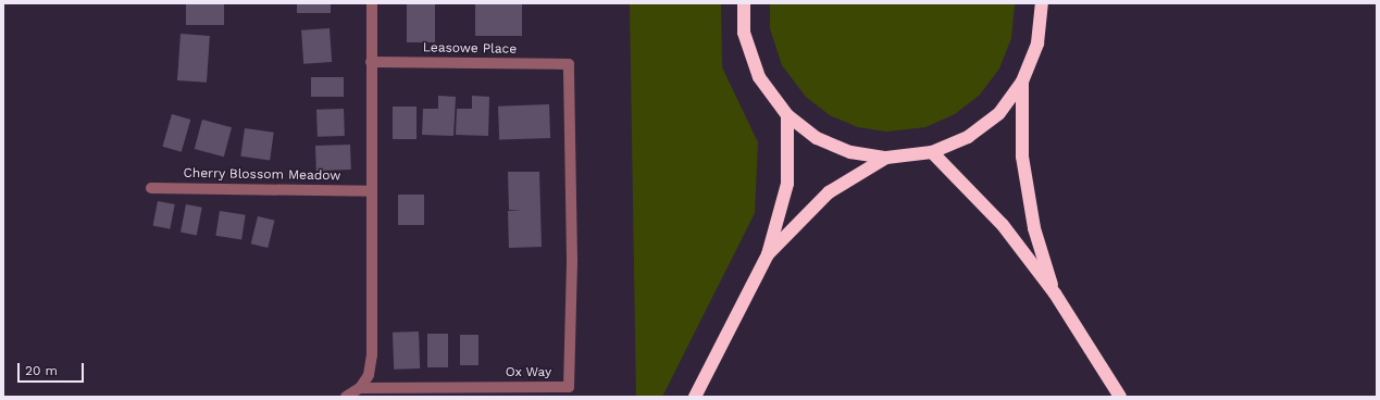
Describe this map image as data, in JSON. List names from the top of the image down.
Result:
{
  "streets": {
    "street": ["Leasowe Place", "Cherry Blossom Meadow", "Ox Way"]
  },
  "crossings": [
    ["Leasowe Place", "Ox Way"]
  ],
  "scale_bar": "20 m"
}
